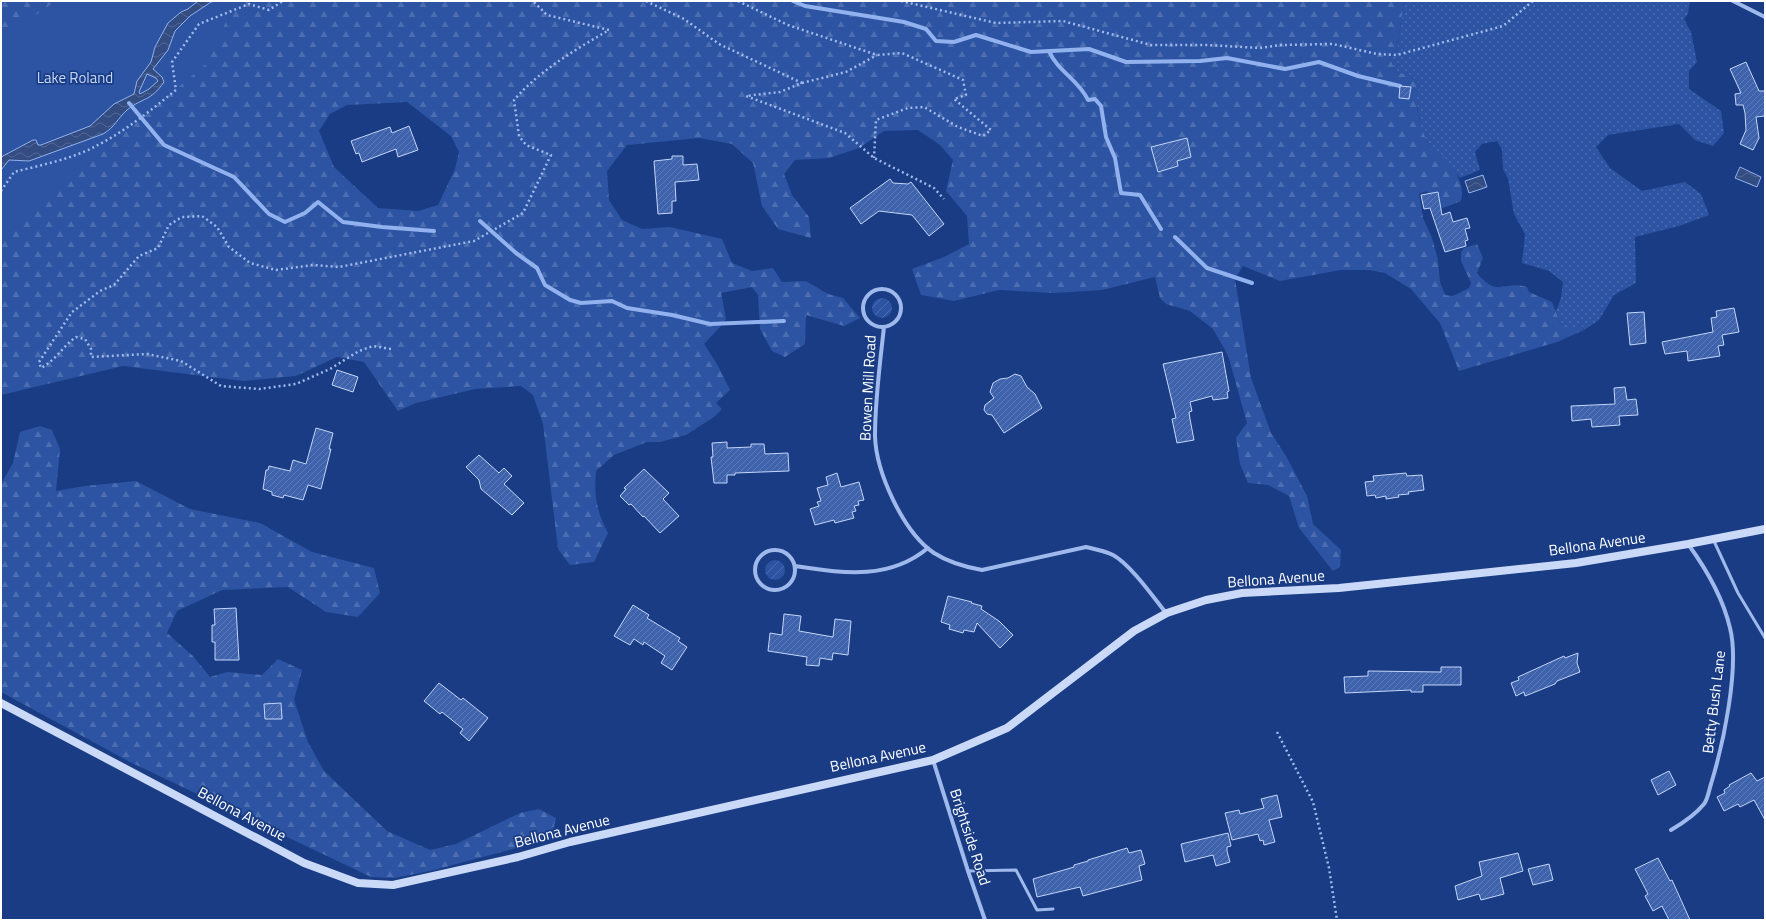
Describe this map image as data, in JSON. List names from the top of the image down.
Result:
{
  "streets": {
    "main road": ["Bellona Avenue"],
    "street": ["Bowen Mill Road", "Betty Bush Lane", "Brightside Road"]
  },
  "crossings": [
    ["Bowen Mill Road", "Bellona Avenue"],
    ["Bellona Avenue", "Betty Bush Lane"],
    ["Bellona Avenue", "Brightside Road"]
  ],
  "parks": ["Lake Roland"]
}
